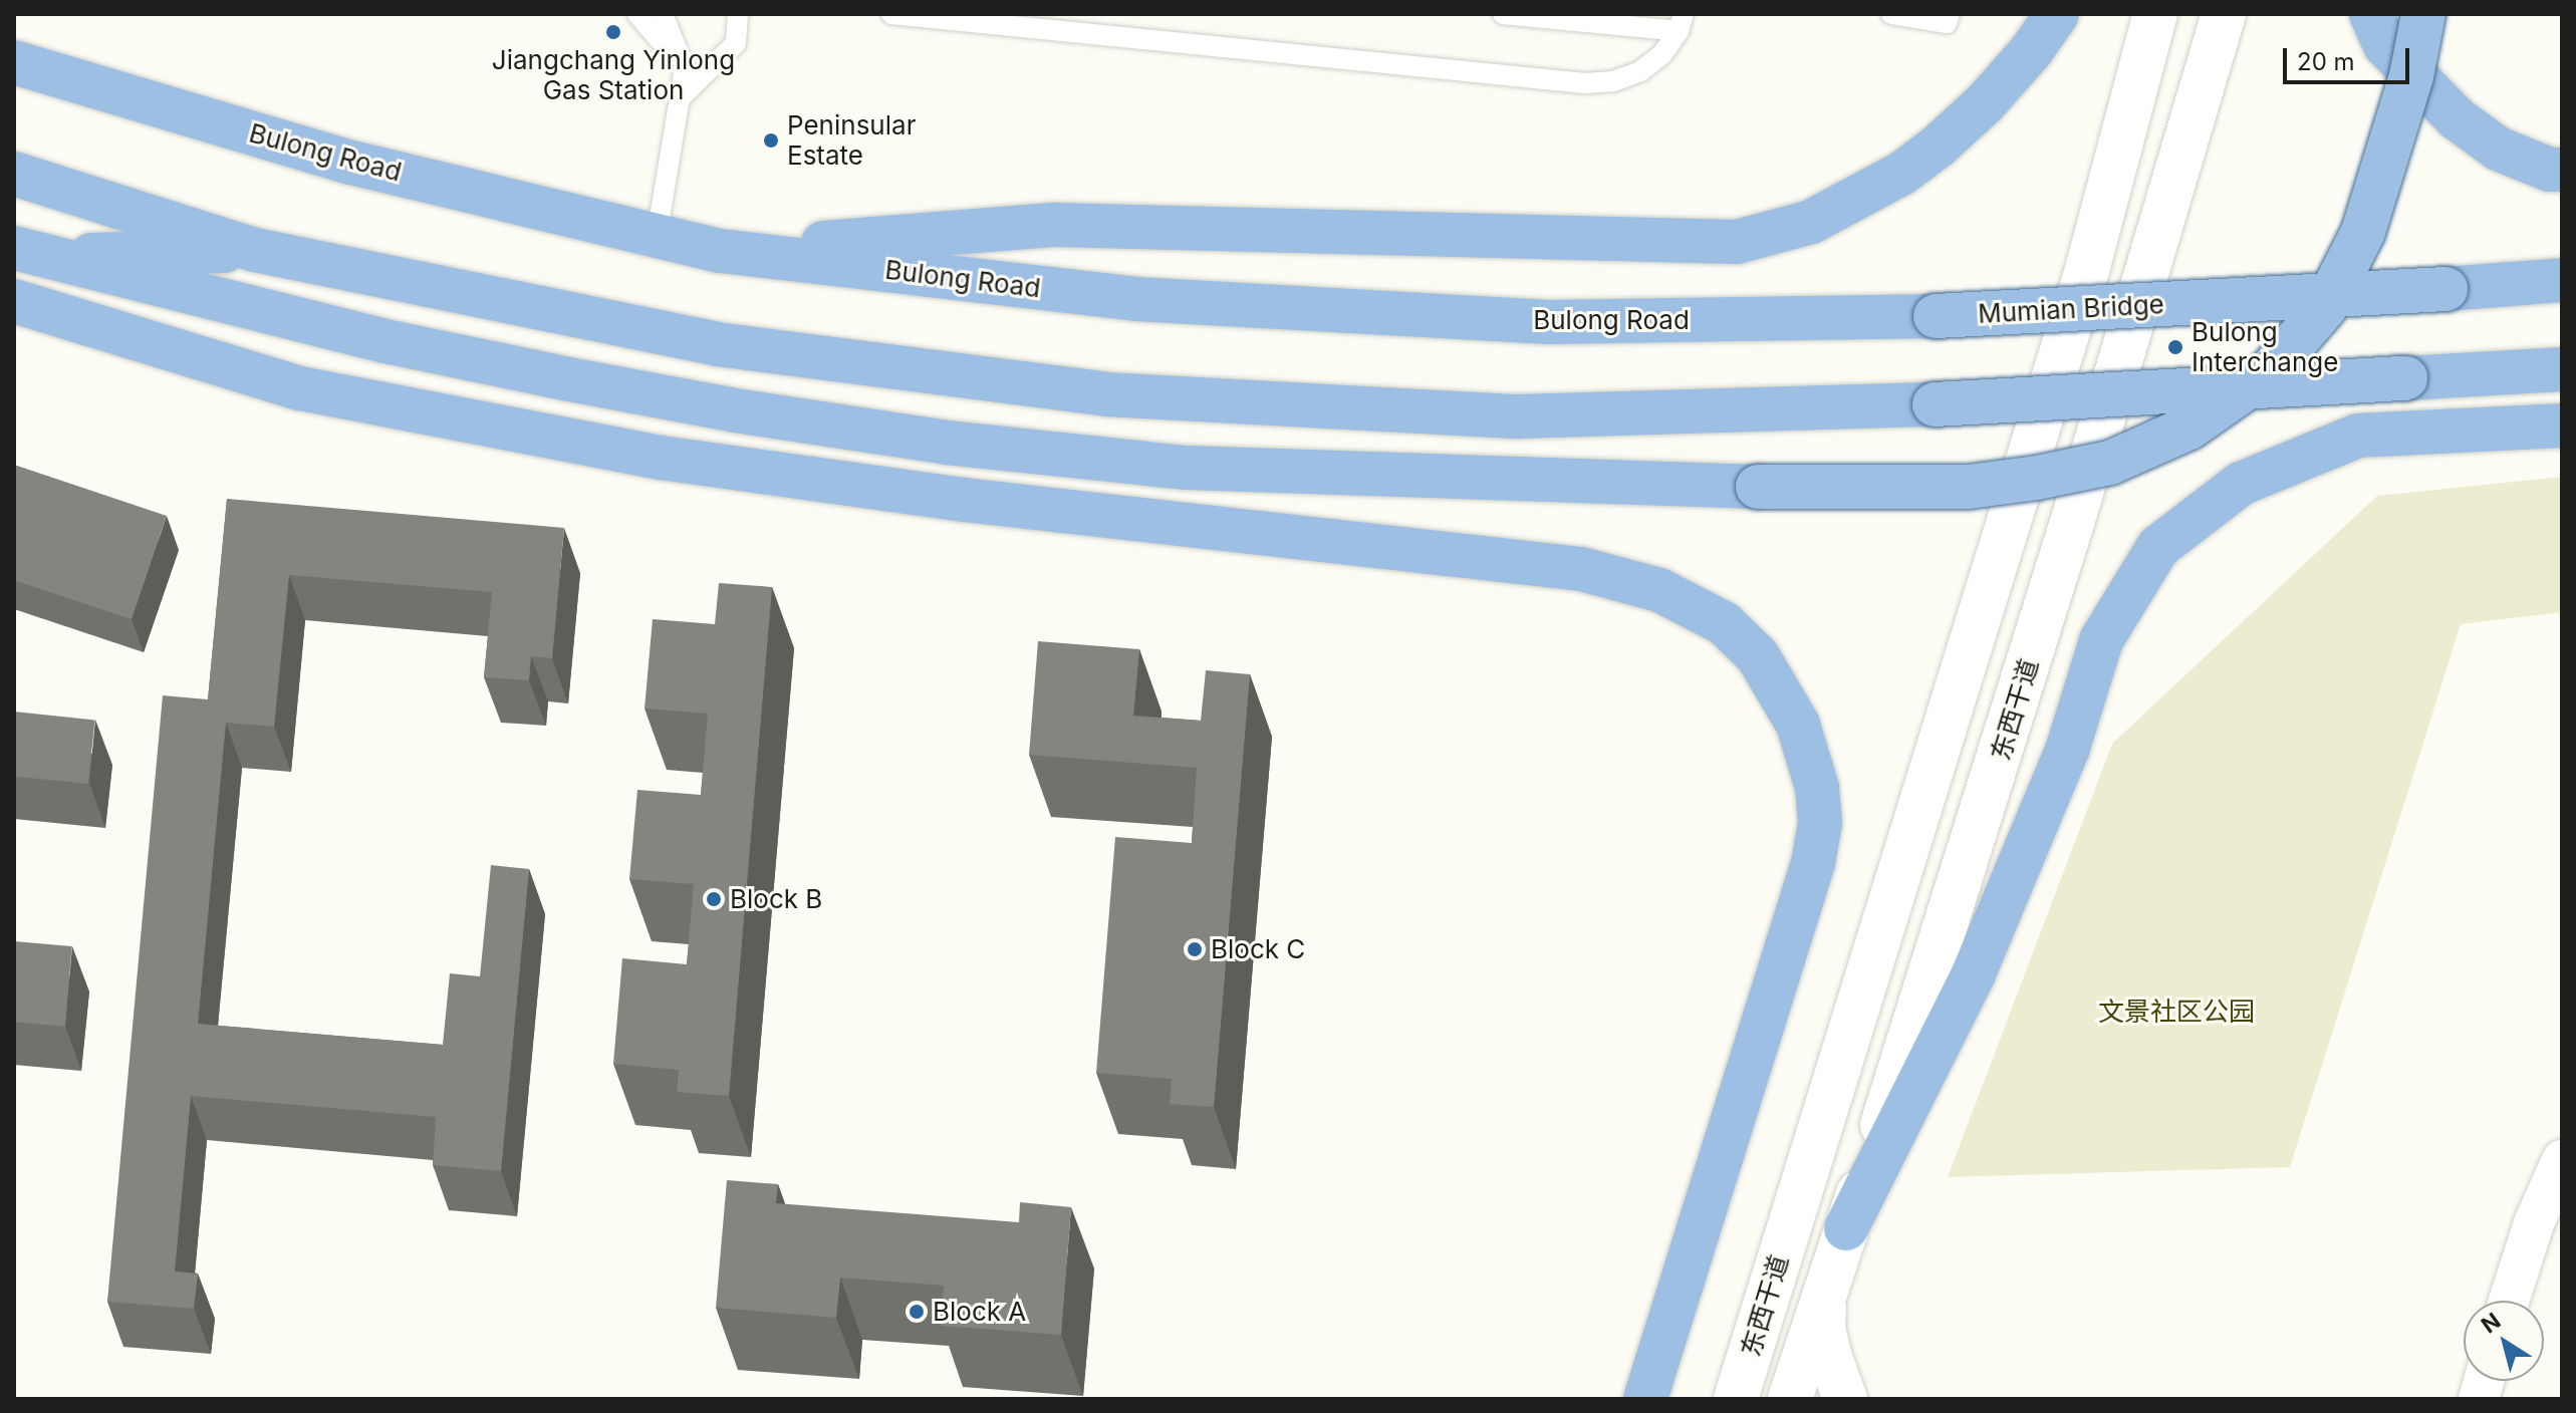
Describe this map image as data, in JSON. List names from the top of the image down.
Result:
{
  "streets": {
    "main road": ["Bulong Road", "Mumian Bridge", "东西干道"]
  },
  "crossings": [
    ["Bulong Road", "Mumian Bridge"]
  ],
  "parks": ["文景社区公园"],
  "places": [
    "Jiangchang Yinlong Gas Station",
    "Peninsular Estate",
    "Bulong Interchange",
    "Block B",
    "Block C",
    "Block A"
  ],
  "scale_bar": "20 m",
  "north": "top left"
}
